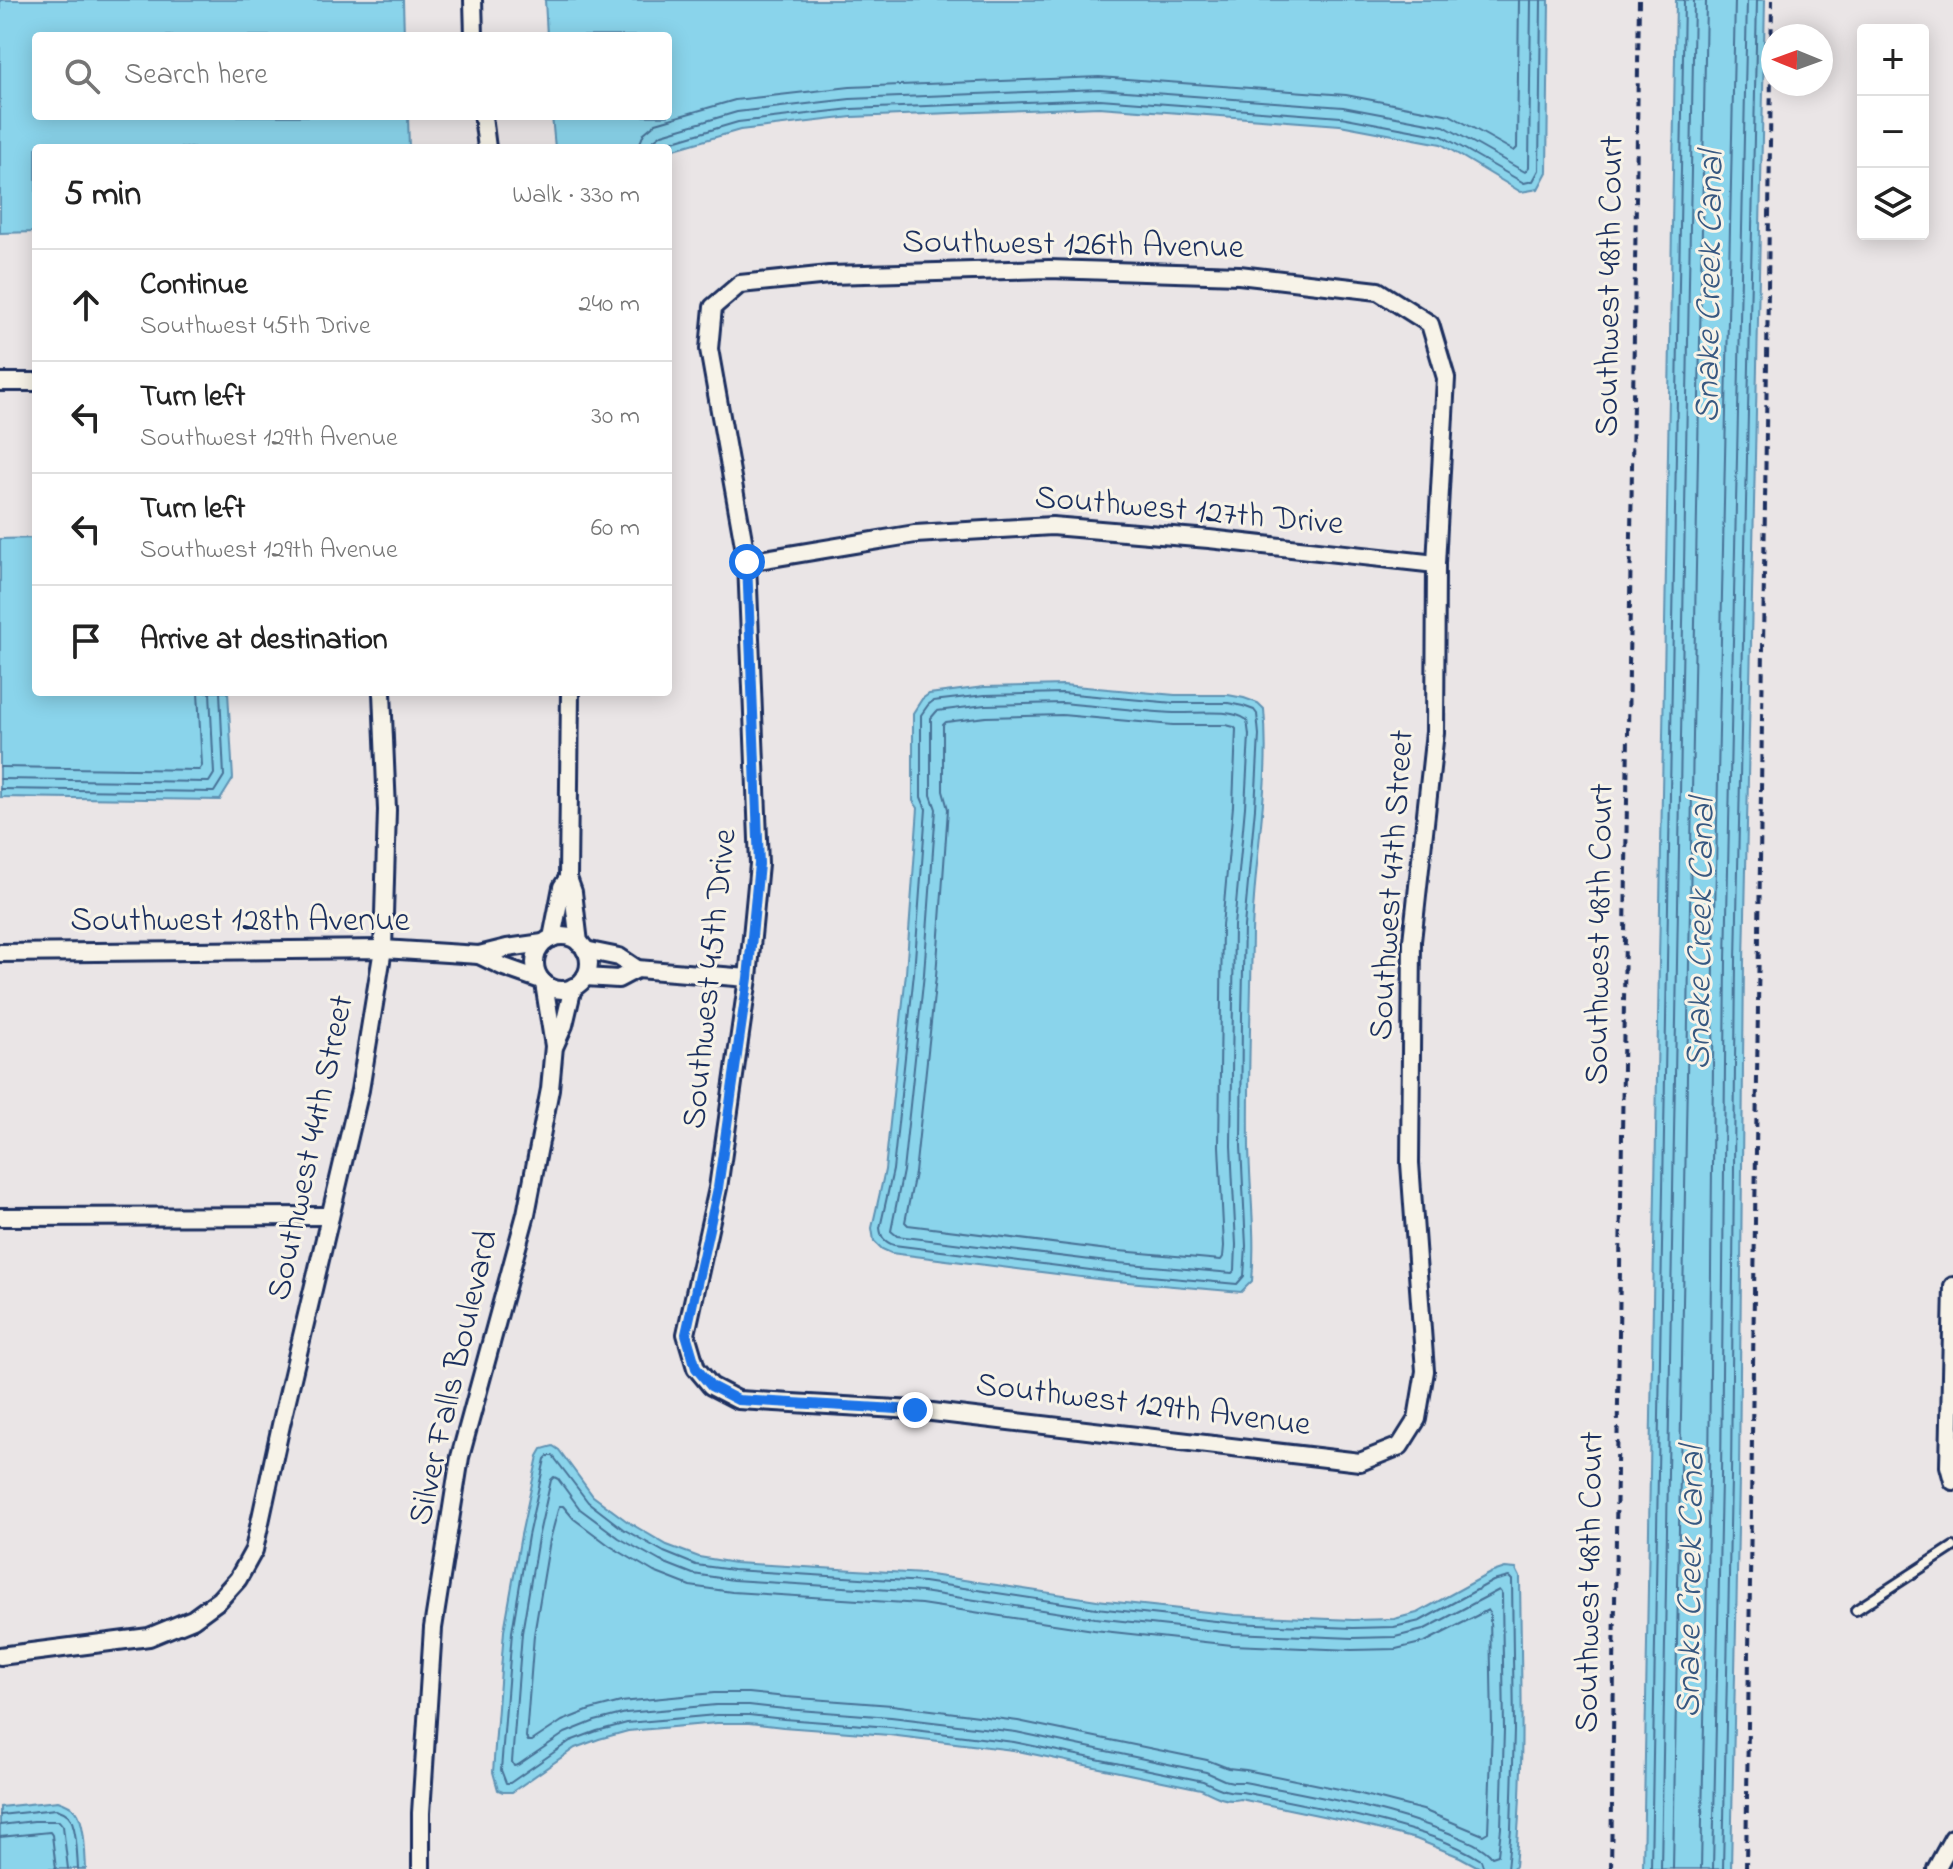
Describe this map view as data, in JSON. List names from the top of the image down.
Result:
{
  "streets": {
    "street": [
      "Southwest 126th Avenue",
      "Southwest 127th Drive",
      "Southwest 47th Street",
      "Southwest 128th Avenue",
      "Southwest 45th Drive",
      "Southwest 44th Street",
      "Silver Falls Boulevard",
      "Southwest 129th Avenue"
    ],
    "path": ["Southwest 48th Court"]
  },
  "crossings": [
    ["Southwest 126th Avenue", "Southwest 47th Street"],
    ["Southwest 126th Avenue", "Southwest 45th Drive"],
    ["Southwest 127th Drive", "Southwest 47th Street"],
    ["Southwest 127th Drive", "Southwest 45th Drive"],
    ["Southwest 47th Street", "Southwest 129th Avenue"],
    ["Southwest 128th Avenue", "Southwest 44th Street"],
    ["Southwest 128th Avenue", "Silver Falls Boulevard"],
    ["Southwest 45th Drive", "Southwest 129th Avenue"]
  ],
  "water": ["Snake Creek Canal"],
  "north": "left",
  "page": {
    "map_buttons": ["+", "−"],
    "search": "Search here",
    "heading": ["5 min", "Walk · 330 m"],
    "list": [
      ["Continue", "Southwest 45th Drive", "240 m"],
      ["Turn left", "Southwest 129th Avenue", "30 m"],
      ["Turn left", "Southwest 129th Avenue", "60 m"],
      "Arrive at destination"
    ]
  }
}
